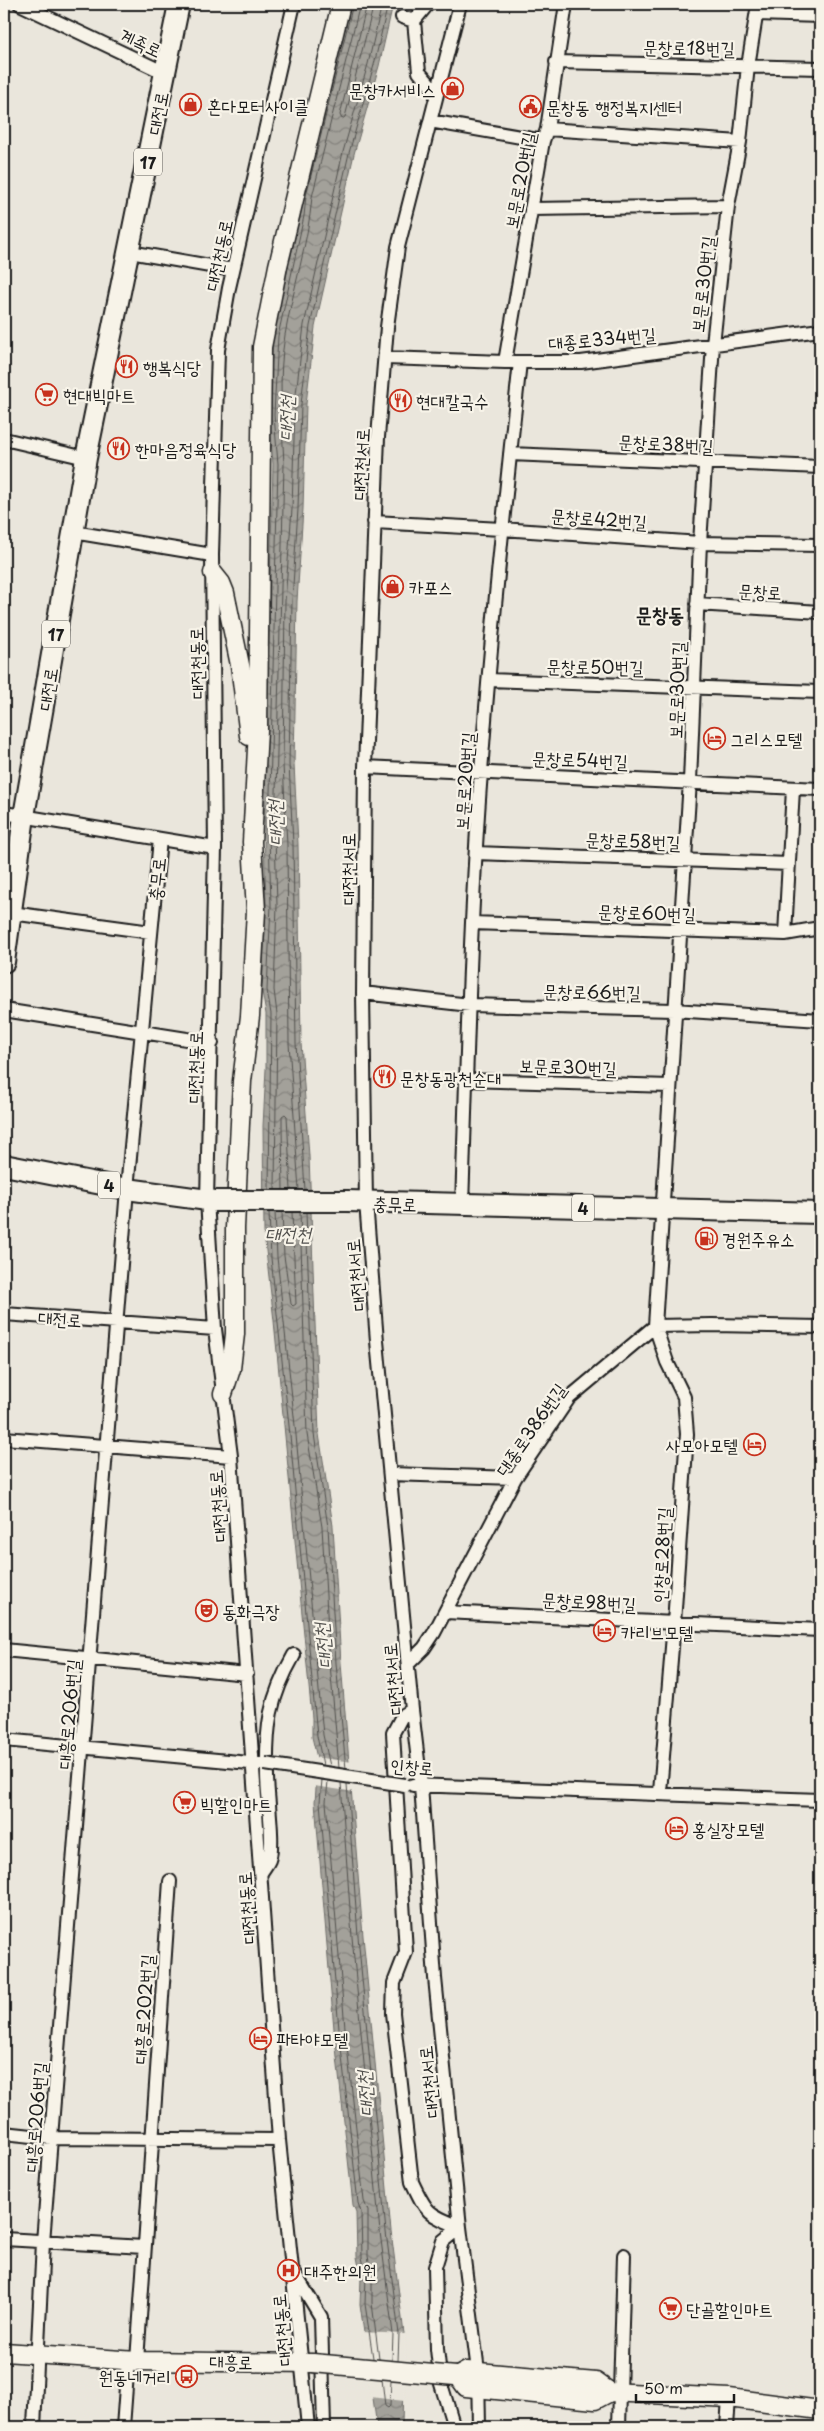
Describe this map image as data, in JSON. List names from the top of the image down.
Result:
{
  "streets": {
    "main road": [
      "대전로",
      "17",
      "충무로",
      "4",
      "대흥로"
    ],
    "street": [
      "계족로",
      "문창로18번길",
      "보문로20번길",
      "대전천동로",
      "보문로30번길",
      "대종로334번길",
      "문창로38번길",
      "대전천서로",
      "문창로42번길",
      "문창로",
      "문창로50번길",
      "문창로54번길",
      "문창로58번길",
      "문창로60번길",
      "문창로66번길",
      "대종로386번길",
      "인창로28번길",
      "문창로98번길",
      "대흥로206번길",
      "인창로",
      "대흥로202번길"
    ]
  },
  "crossings": [
    ["계족로", "대전로"],
    ["문창로18번길", "보문로20번길"],
    ["문창로18번길", "보문로30번길"],
    ["대전로", "대흥로206번길"],
    ["보문로20번길", "보문로30번길"],
    ["보문로20번길", "대종로334번길"],
    ["보문로20번길", "문창로38번길"],
    ["보문로20번길", "문창로42번길"],
    ["보문로20번길", "문창로50번길"],
    ["보문로20번길", "문창로54번길"],
    ["보문로20번길", "문창로58번길"],
    ["보문로20번길", "충무로"],
    ["보문로20번길", "문창로60번길"],
    ["보문로20번길", "문창로66번길"],
    ["대전천동로", "충무로"],
    ["대전천동로", "대흥로206번길"],
    ["대전천동로", "인창로"],
    ["대전천동로", "대흥로"],
    ["보문로30번길", "대종로334번길"],
    ["보문로30번길", "문창로38번길"],
    ["보문로30번길", "문창로42번길"],
    ["보문로30번길", "문창로"],
    ["보문로30번길", "문창로50번길"],
    ["보문로30번길", "문창로54번길"],
    ["보문로30번길", "문창로58번길"],
    ["보문로30번길", "충무로"],
    ["보문로30번길", "문창로60번길"],
    ["보문로30번길", "문창로66번길"],
    ["대종로334번길", "대전천서로"],
    ["대전천서로", "문창로42번길"],
    ["대전천서로", "문창로54번길"],
    ["대전천서로", "충무로"],
    ["대전천서로", "문창로66번길"],
    ["대전천서로", "대종로386번길"],
    ["대전천서로", "인창로"],
    ["대전천서로", "대흥로"],
    ["충무로", "대흥로206번길"],
    ["대종로386번길", "인창로28번길"],
    ["대종로386번길", "문창로98번길"],
    ["인창로28번길", "문창로98번길"],
    ["인창로28번길", "인창로"],
    ["대흥로206번길", "인창로"],
    ["대흥로206번길", "대흥로"],
    ["대흥로202번길", "대흥로"]
  ],
  "districts": ["문창동"],
  "water": ["대전천"],
  "places": {
    "shop": ["문창카서비스", "혼다모터사이클", "카포스"],
    "public building": ["문창동 행정복지센터"],
    "restaurant": [
      "행복식당",
      "현대칼국수",
      "한마음정육식당",
      "문창동광천순대"
    ],
    "supermarket": ["현대빅마트", "빅할인마트", "단골할인마트"],
    "hotel": [
      "그리스모텔",
      "사모아모텔",
      "카리브모텔",
      "홍실장모텔",
      "파타야모텔"
    ],
    "fuel station": ["경원주유소"],
    "theatre": ["동화극장"],
    "hospital": ["대주한의원"],
    "bus stop": ["원동네거리"]
  },
  "scale_bar": "50 m"
}
